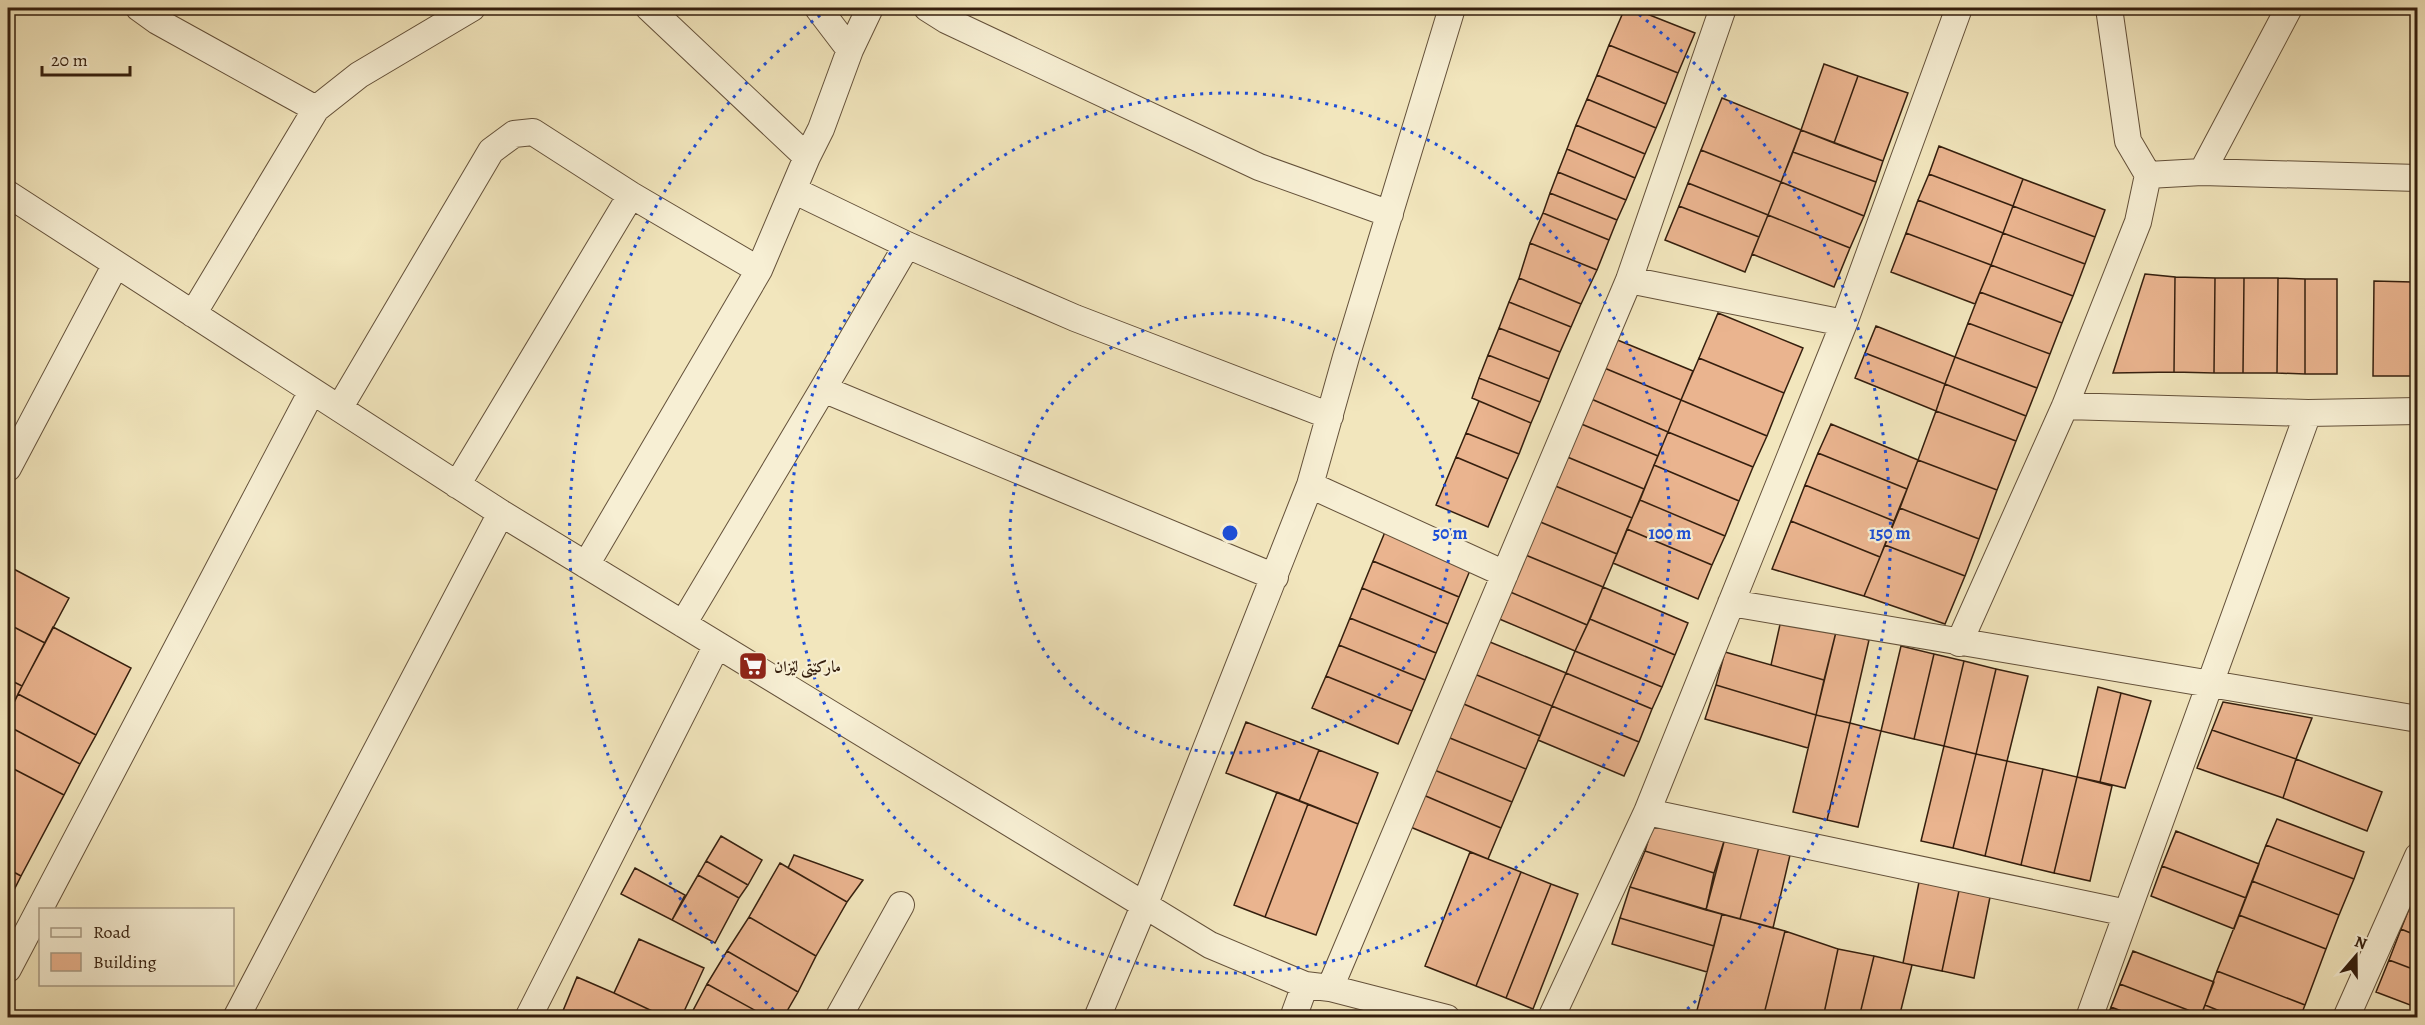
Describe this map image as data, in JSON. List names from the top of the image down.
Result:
{
  "places": {
    "supermarket": ["مارکێتی لێزان"]
  },
  "legend": ["Road", "Building"],
  "scale_bar": "20 m",
  "north": "top",
  "rings": ["50 m", "100 m", "150 m"]
}
